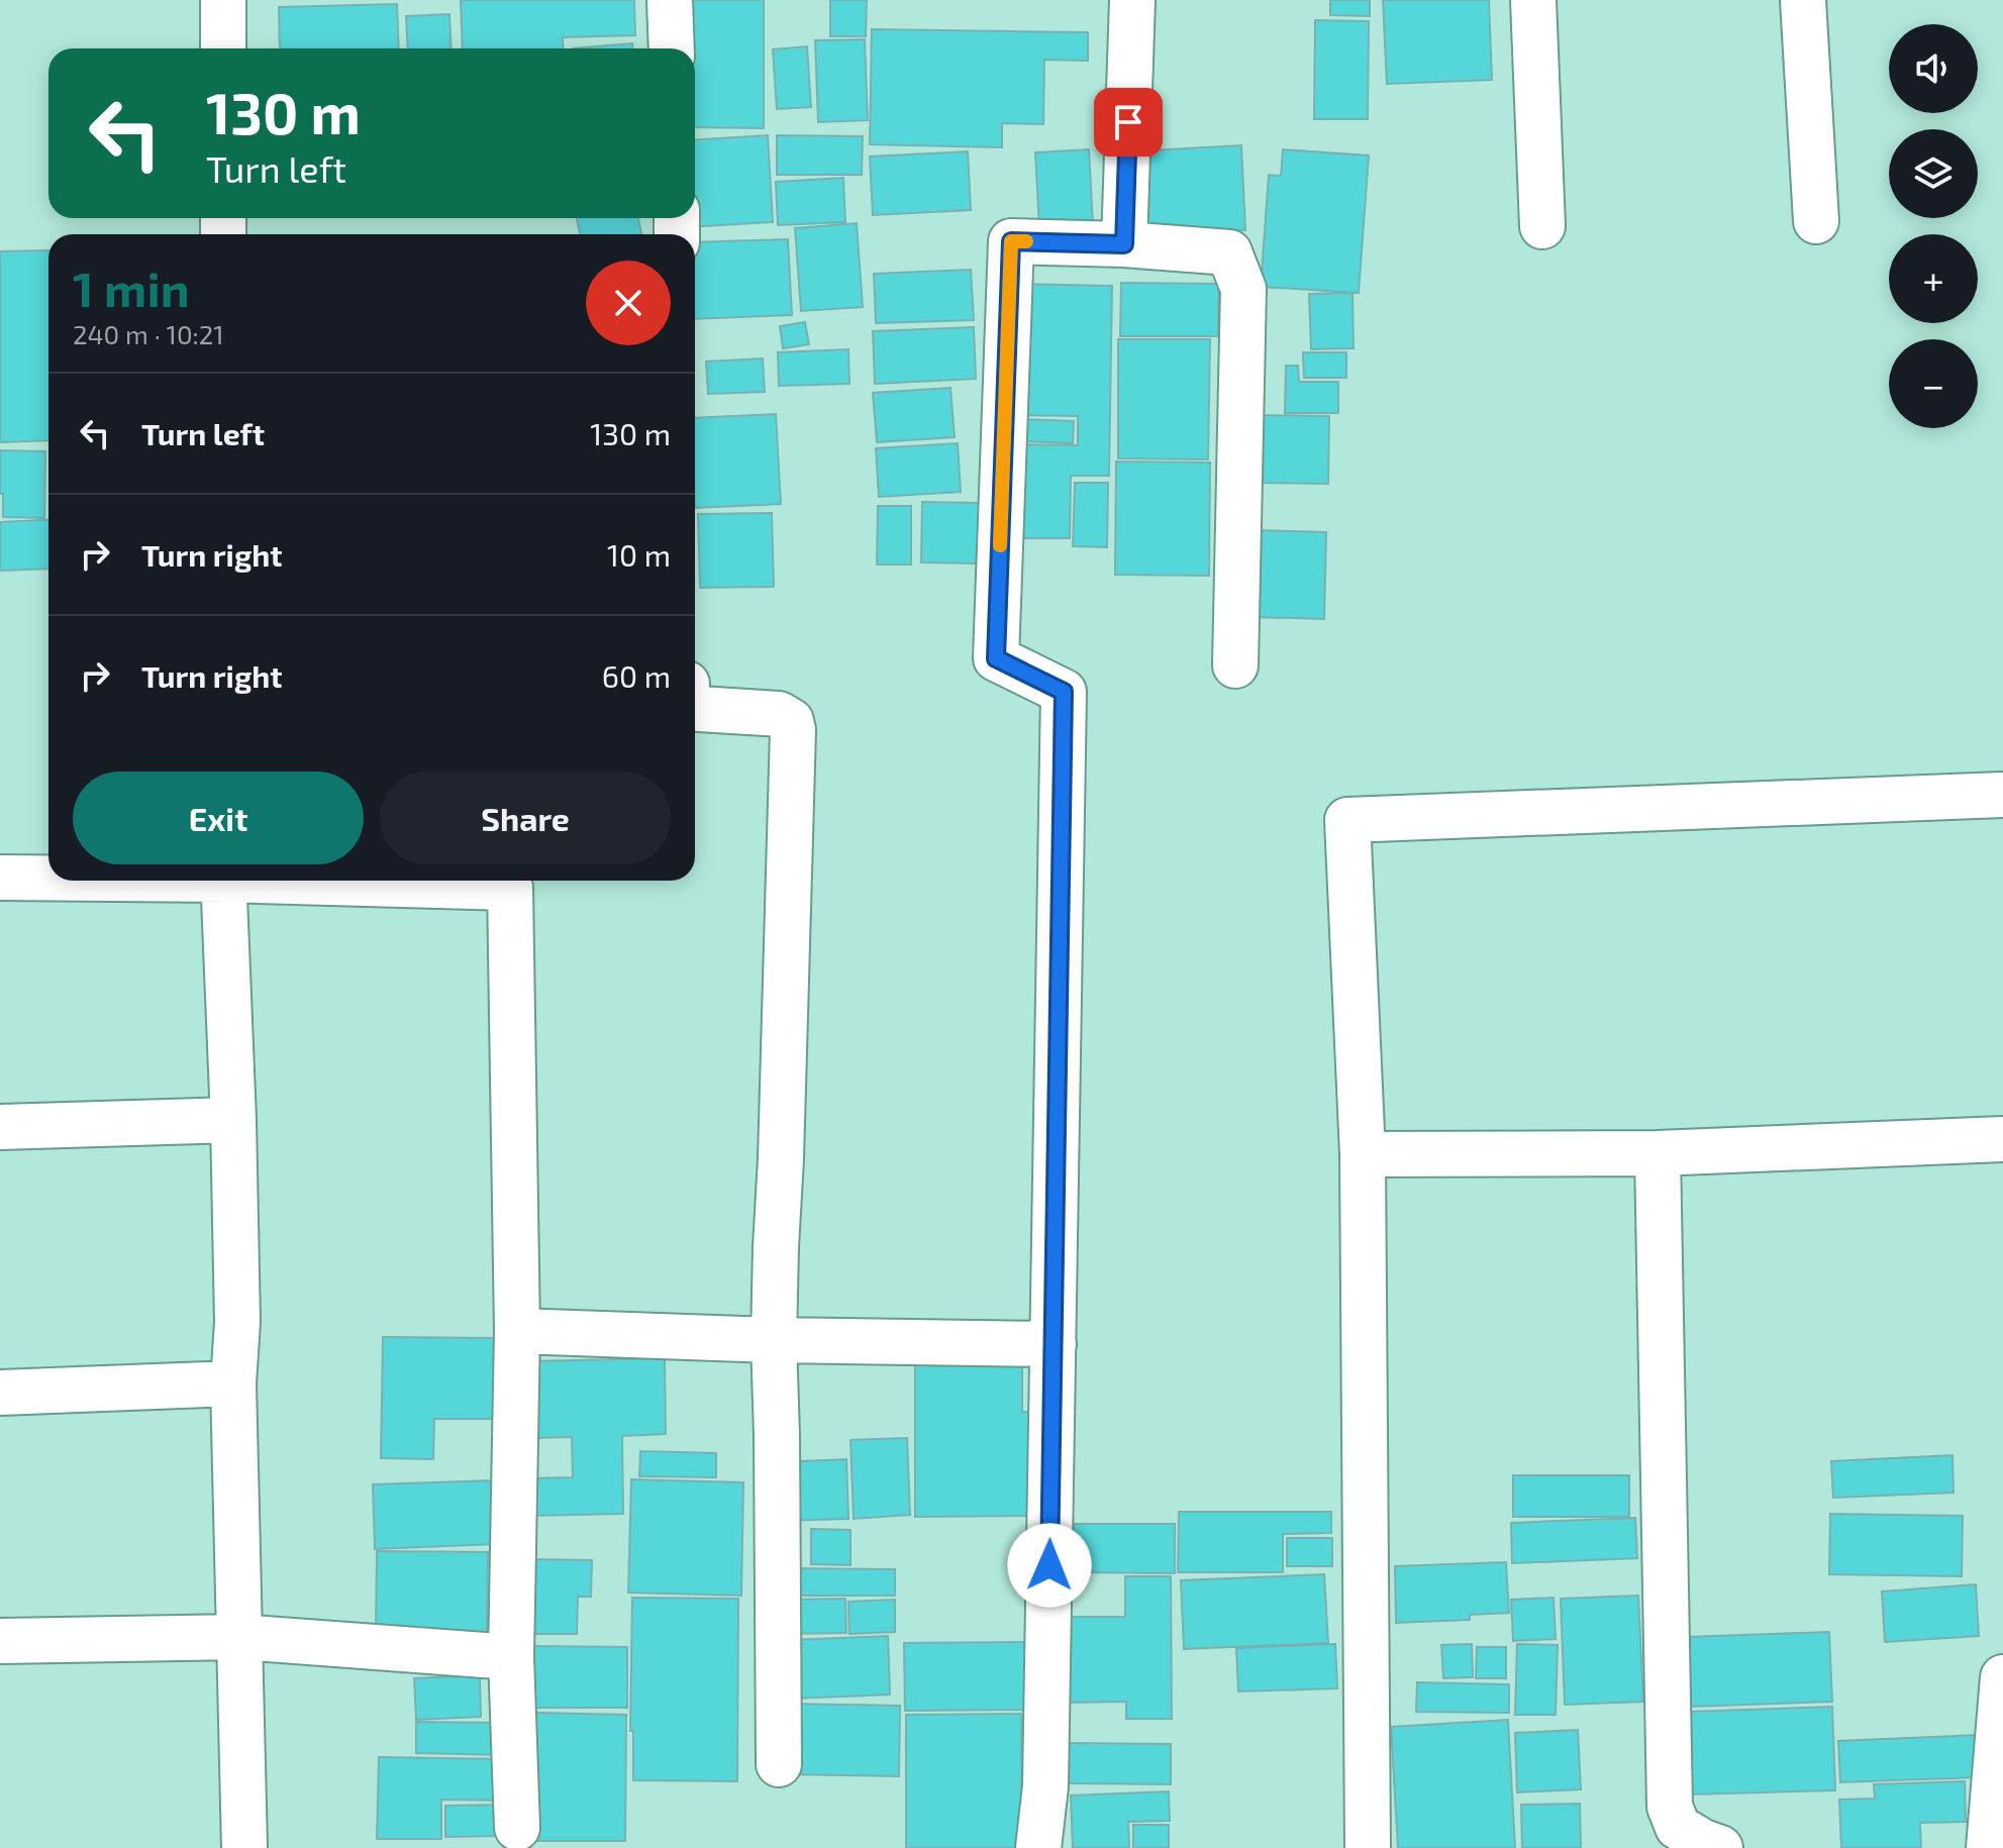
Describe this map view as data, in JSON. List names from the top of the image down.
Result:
{
  "page": {
    "map_buttons": ["+", "−"],
    "turn": ["130 m", "Turn left"],
    "heading": ["1 min", "240 m · 10:21"],
    "list": [
      {
        "name": "Turn left",
        "value": "130 m"
      },
      {
        "name": "Turn right",
        "value": "10 m"
      },
      {
        "name": "Turn right",
        "value": "60 m"
      }
    ],
    "buttons": ["Exit", "Share"]
  }
}
